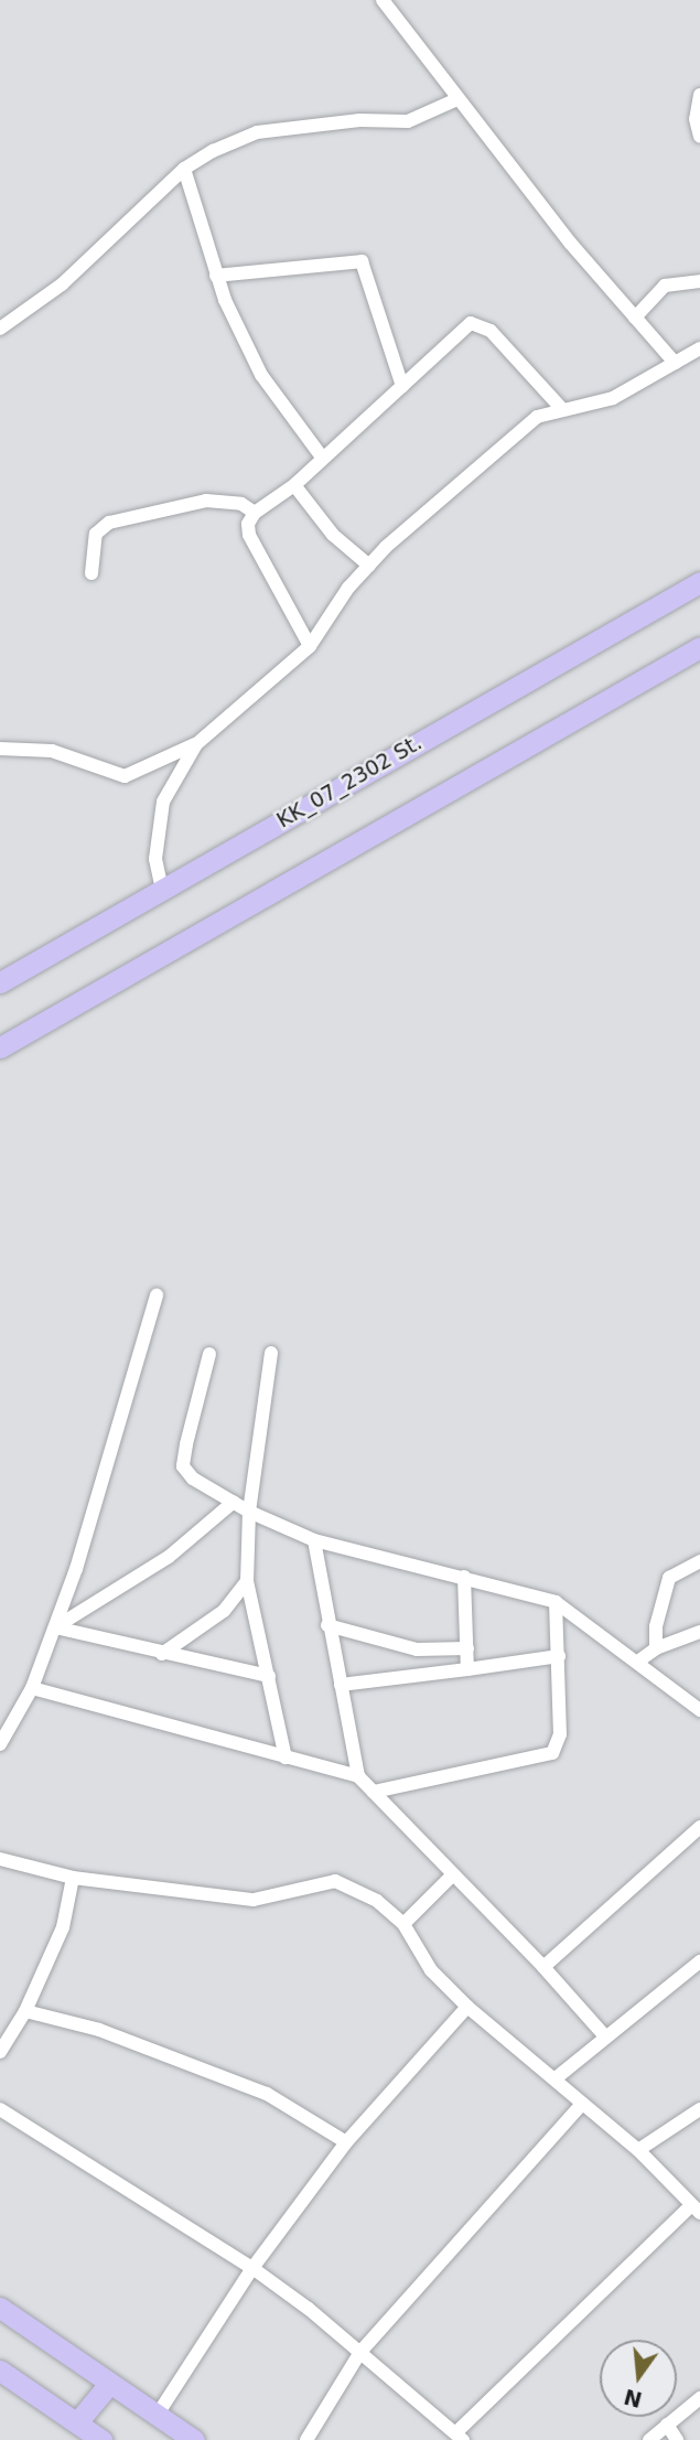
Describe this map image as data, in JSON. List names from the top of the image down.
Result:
{
  "streets": {
    "main road": ["KK_07_2302 St."]
  },
  "north": "bottom"
}
